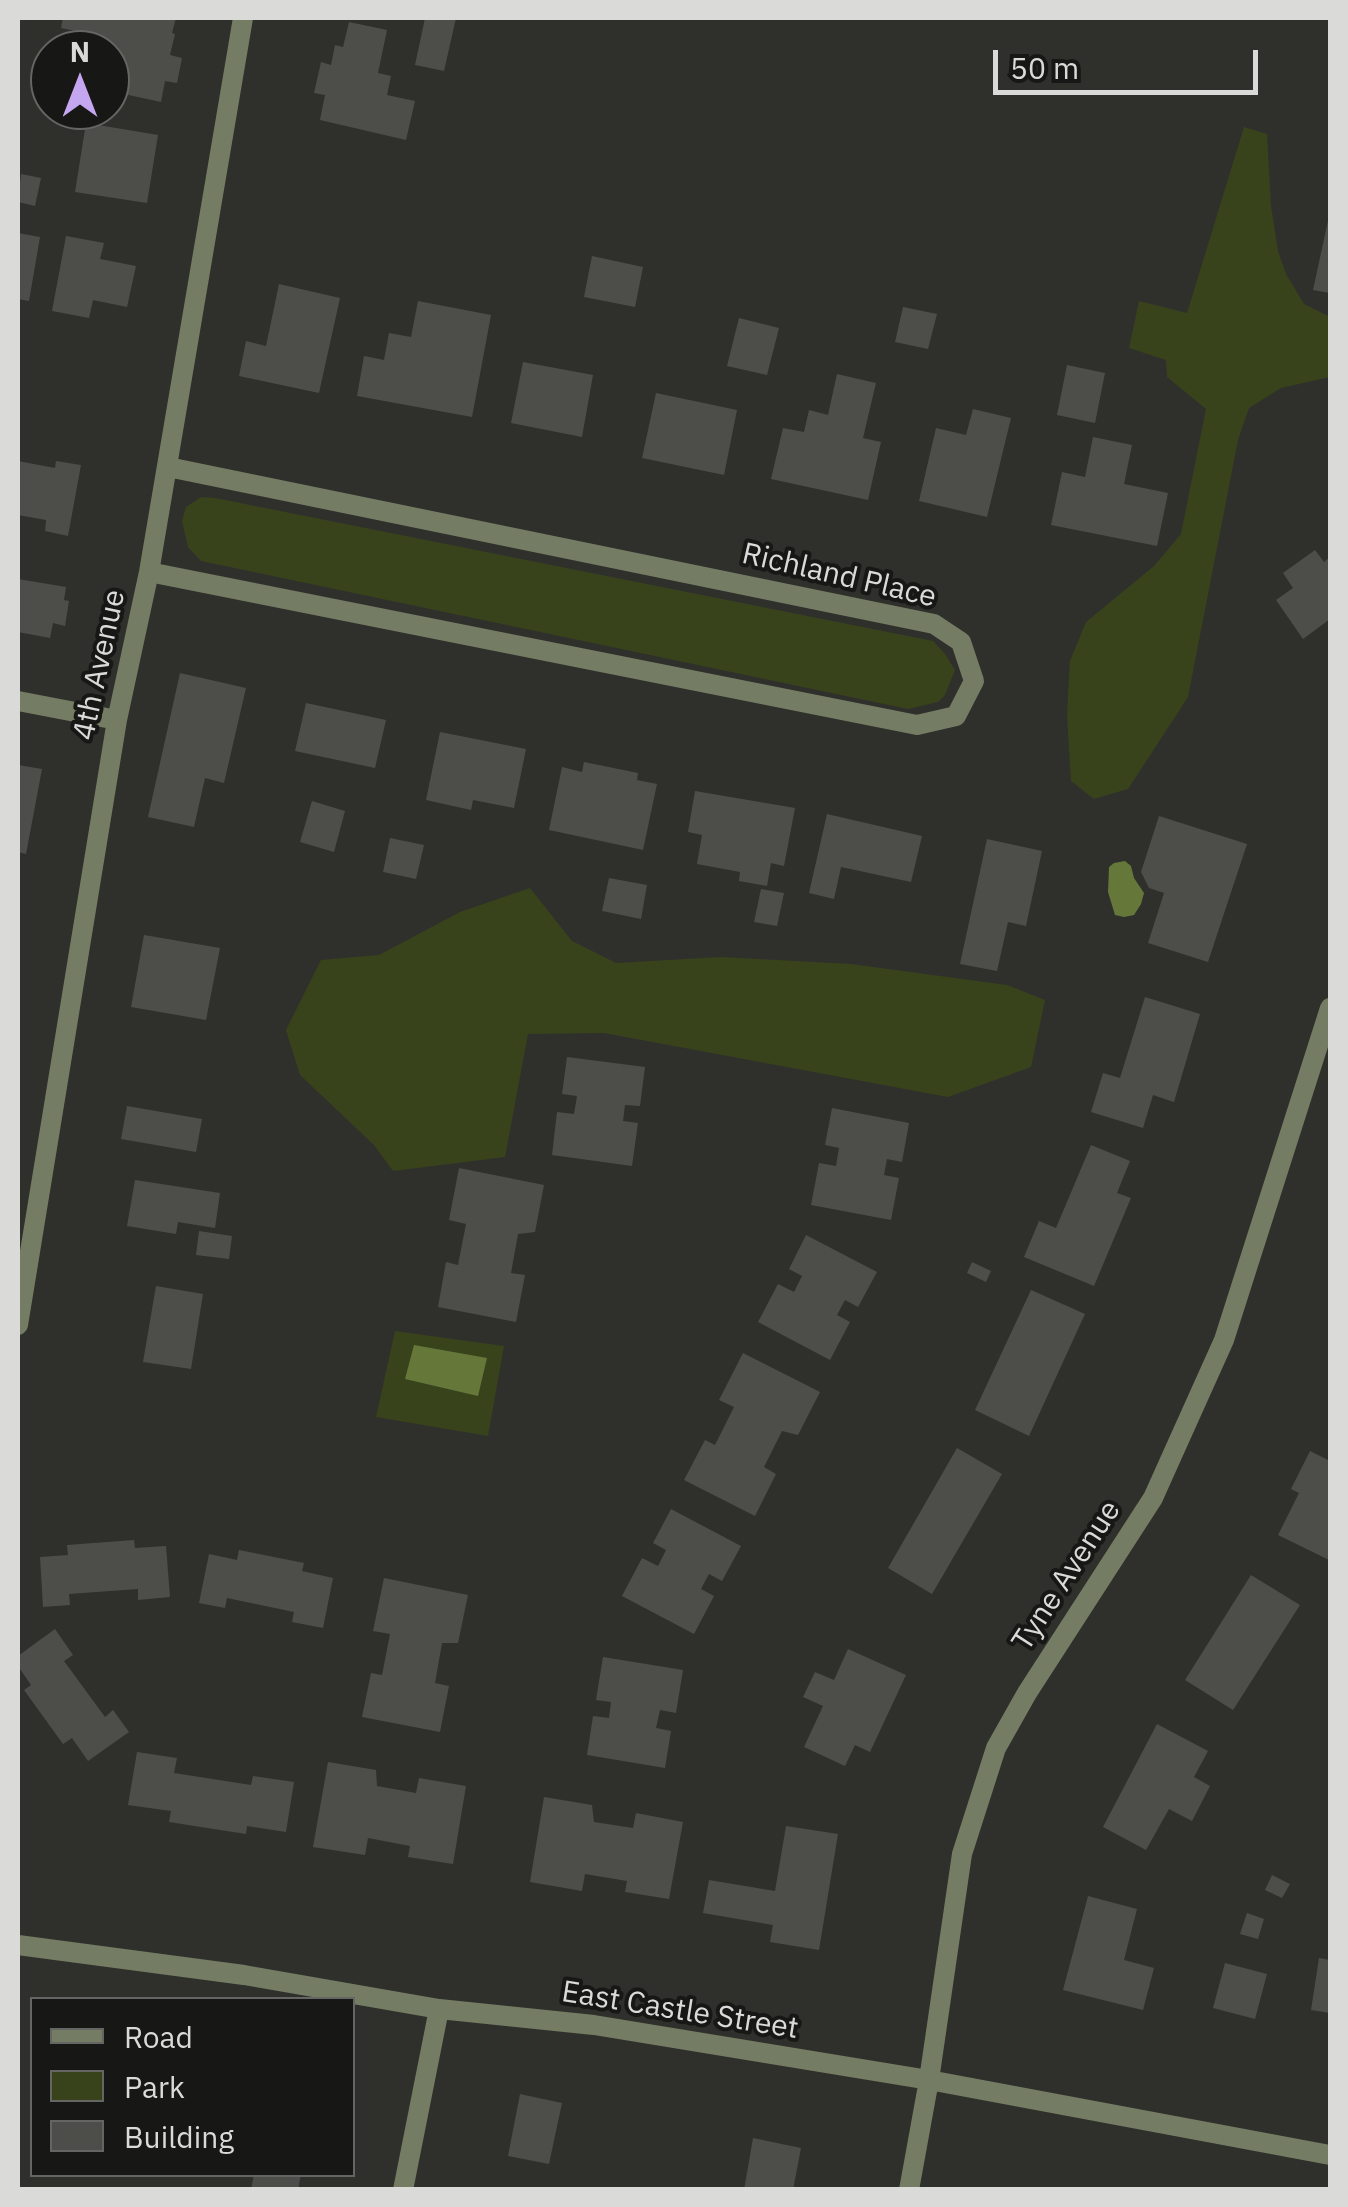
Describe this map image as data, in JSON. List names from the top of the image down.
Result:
{
  "streets": {
    "street": [
      "Richland Place",
      "4th Avenue",
      "Tyne Avenue",
      "East Castle Street"
    ]
  },
  "crossings": [
    ["Richland Place", "4th Avenue"],
    ["Tyne Avenue", "East Castle Street"]
  ],
  "legend": ["Road", "Park", "Building"],
  "scale_bar": "50 m",
  "north": "top"
}
